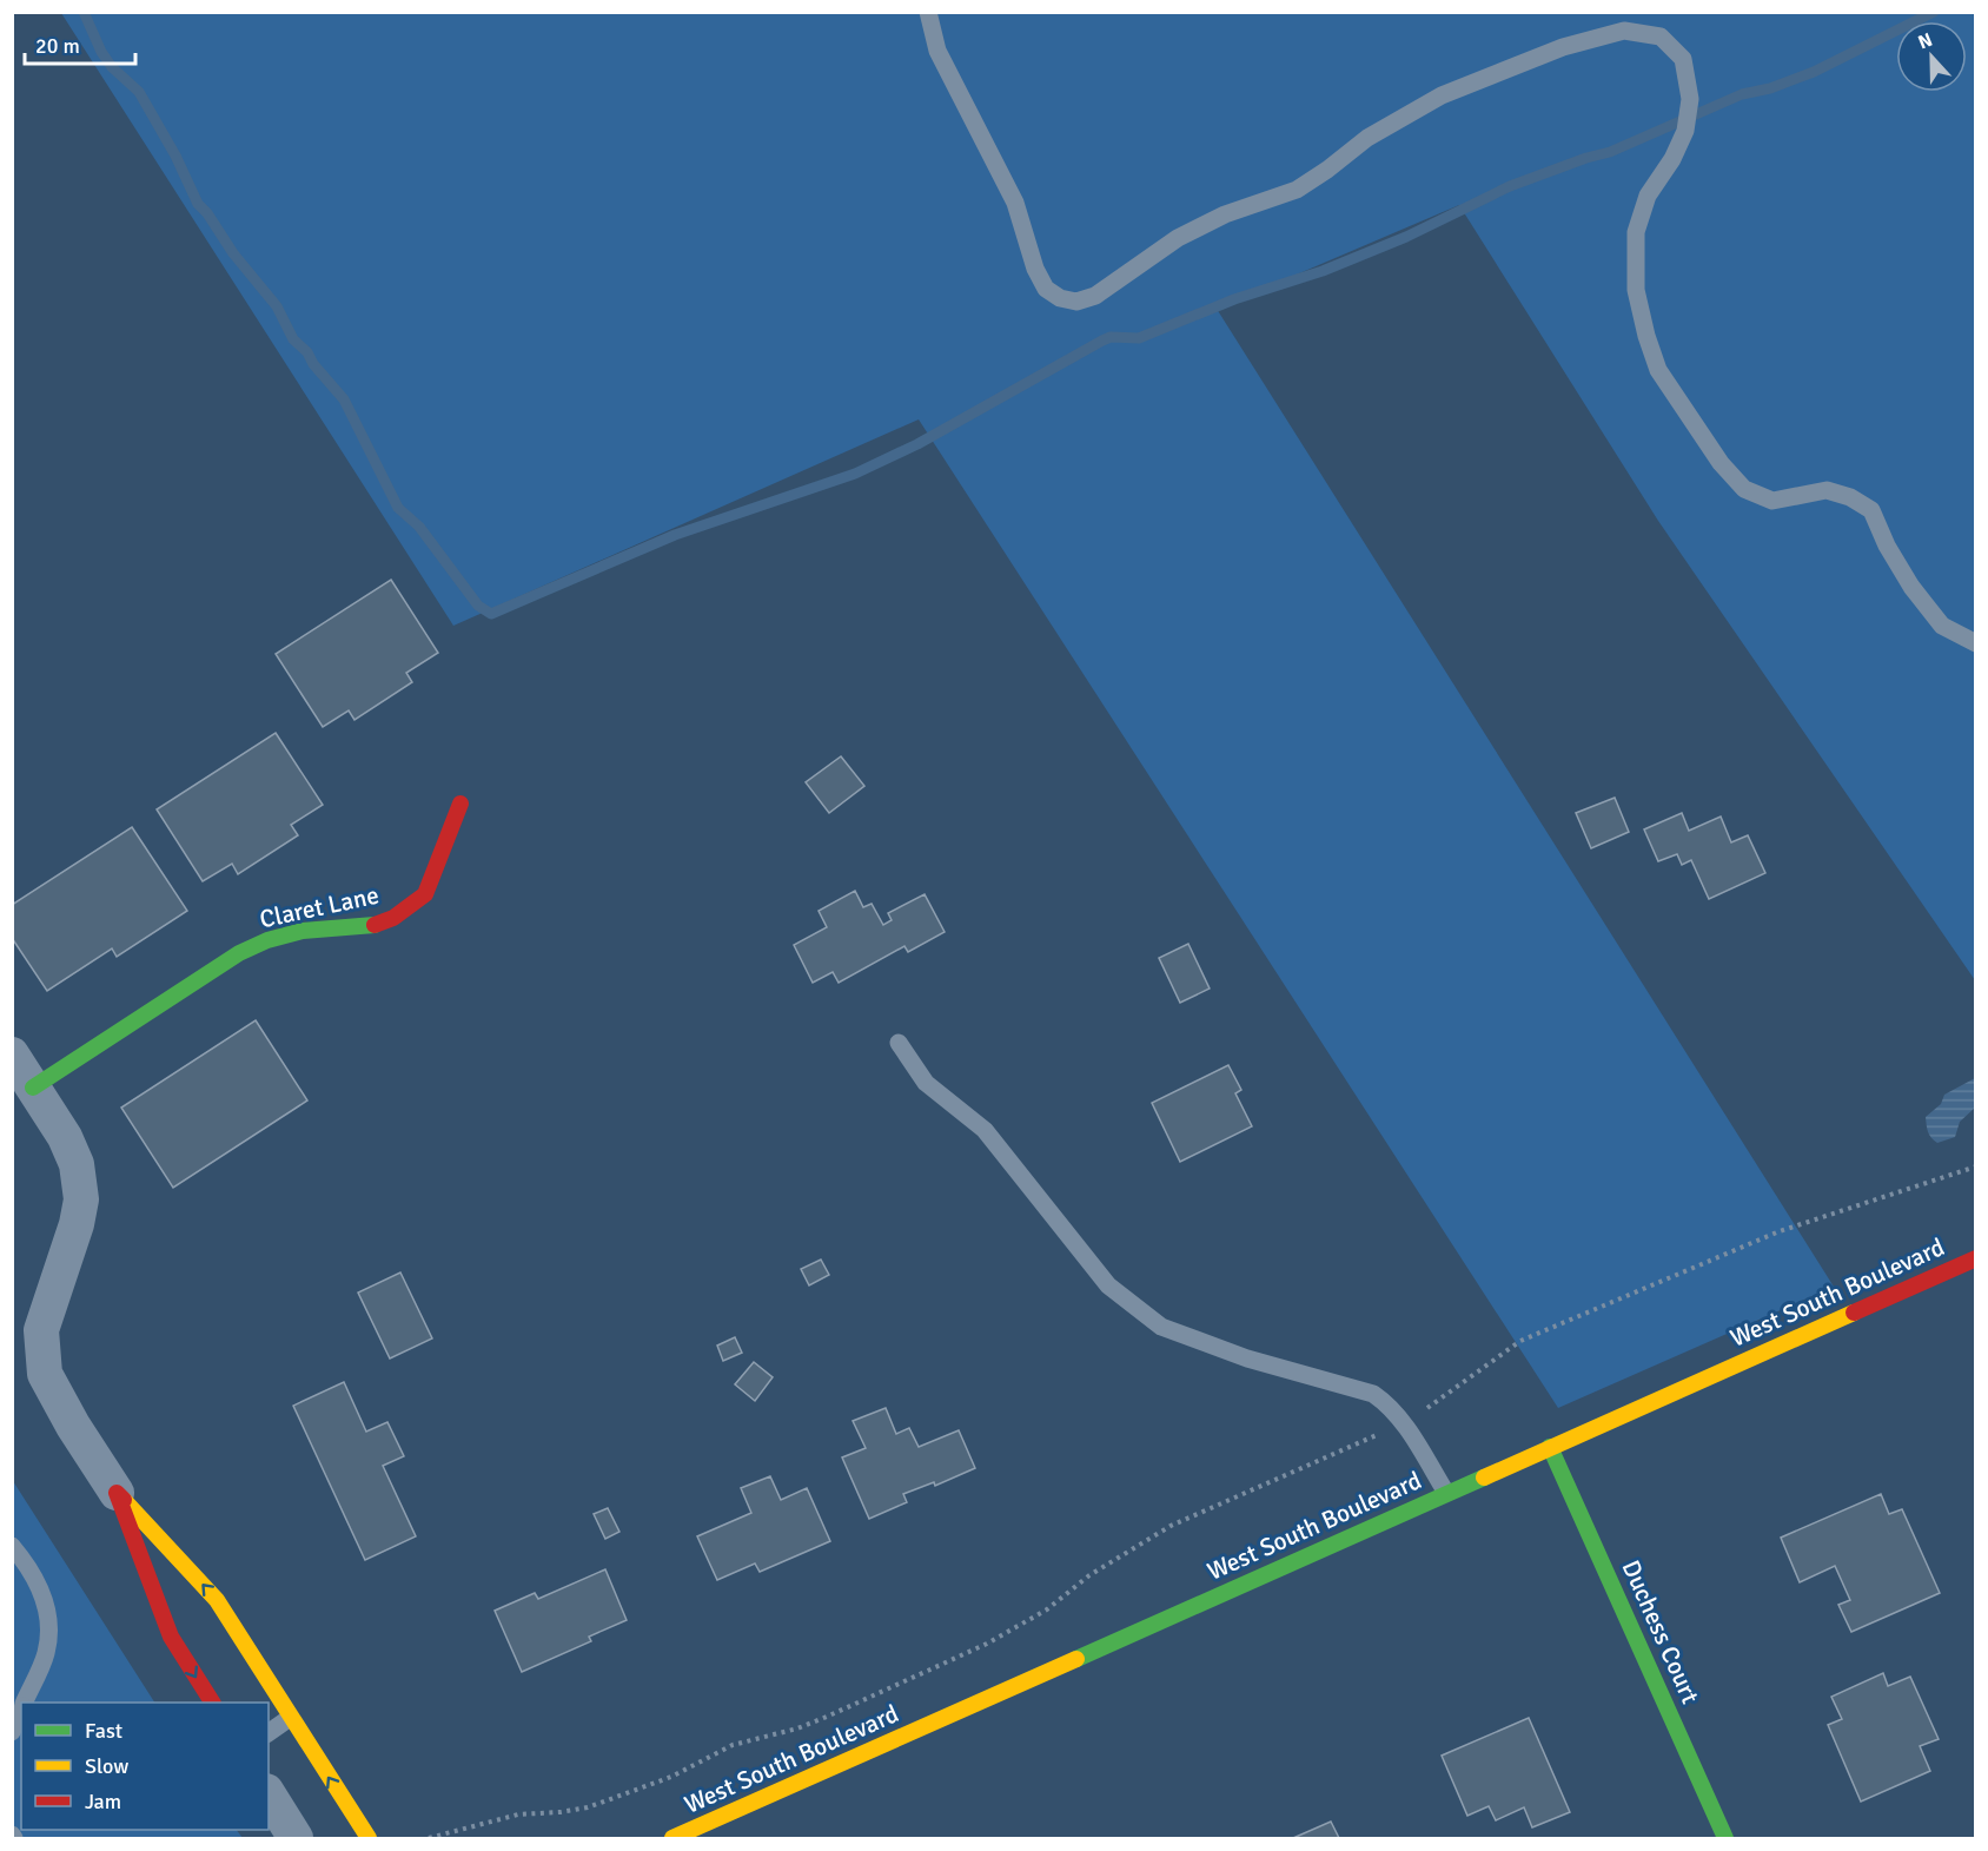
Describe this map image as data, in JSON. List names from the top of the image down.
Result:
{
  "streets": {
    "street": ["Claret Lane", "West South Boulevard", "Duchess Court"]
  },
  "crossings": [
    ["West South Boulevard", "Duchess Court"]
  ],
  "legend": ["Fast", "Slow", "Jam"],
  "scale_bar": "20 m",
  "north": "top"
}
